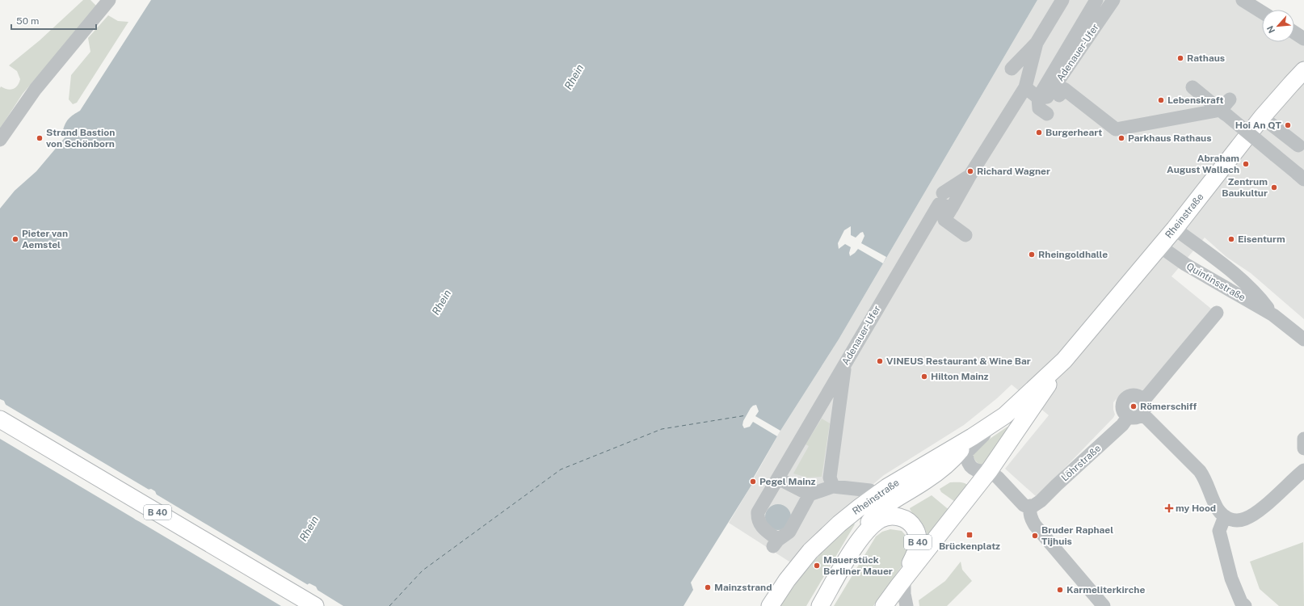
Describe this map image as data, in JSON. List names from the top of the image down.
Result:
{
  "streets": {
    "main road": ["Rheinstraße", "B 40"],
    "street": ["Adenauer-Ufer", "Quintinsstraße", "Löhrstraße"]
  },
  "crossings": [
    ["Rheinstraße", "Quintinsstraße"]
  ],
  "water": ["Rhein"],
  "places": {
    "other": [
      "Rathaus",
      "Lebenskraft",
      "Hoi An QT",
      "Burgerheart",
      "Strand Bastion von Schönborn",
      "Parkhaus Rathaus",
      "Abraham August Wallach",
      "Richard Wagner",
      "Zentrum Baukultur",
      "Pieter van Aemstel",
      "Eisenturm",
      "Rheingoldhalle",
      "VINEUS Restaurant & Wine Bar",
      "Hilton Mainz",
      "Römerschiff",
      "Pegel Mainz",
      "Bruder Raphael Tijhuis",
      "Mauerstück Berliner Mauer",
      "Mainzstrand",
      "Karmeliterkirche"
    ],
    "health": ["my Hood"],
    "transit": ["Brückenplatz"]
  },
  "scale_bar": "50 m",
  "north": "bottom left"
}
